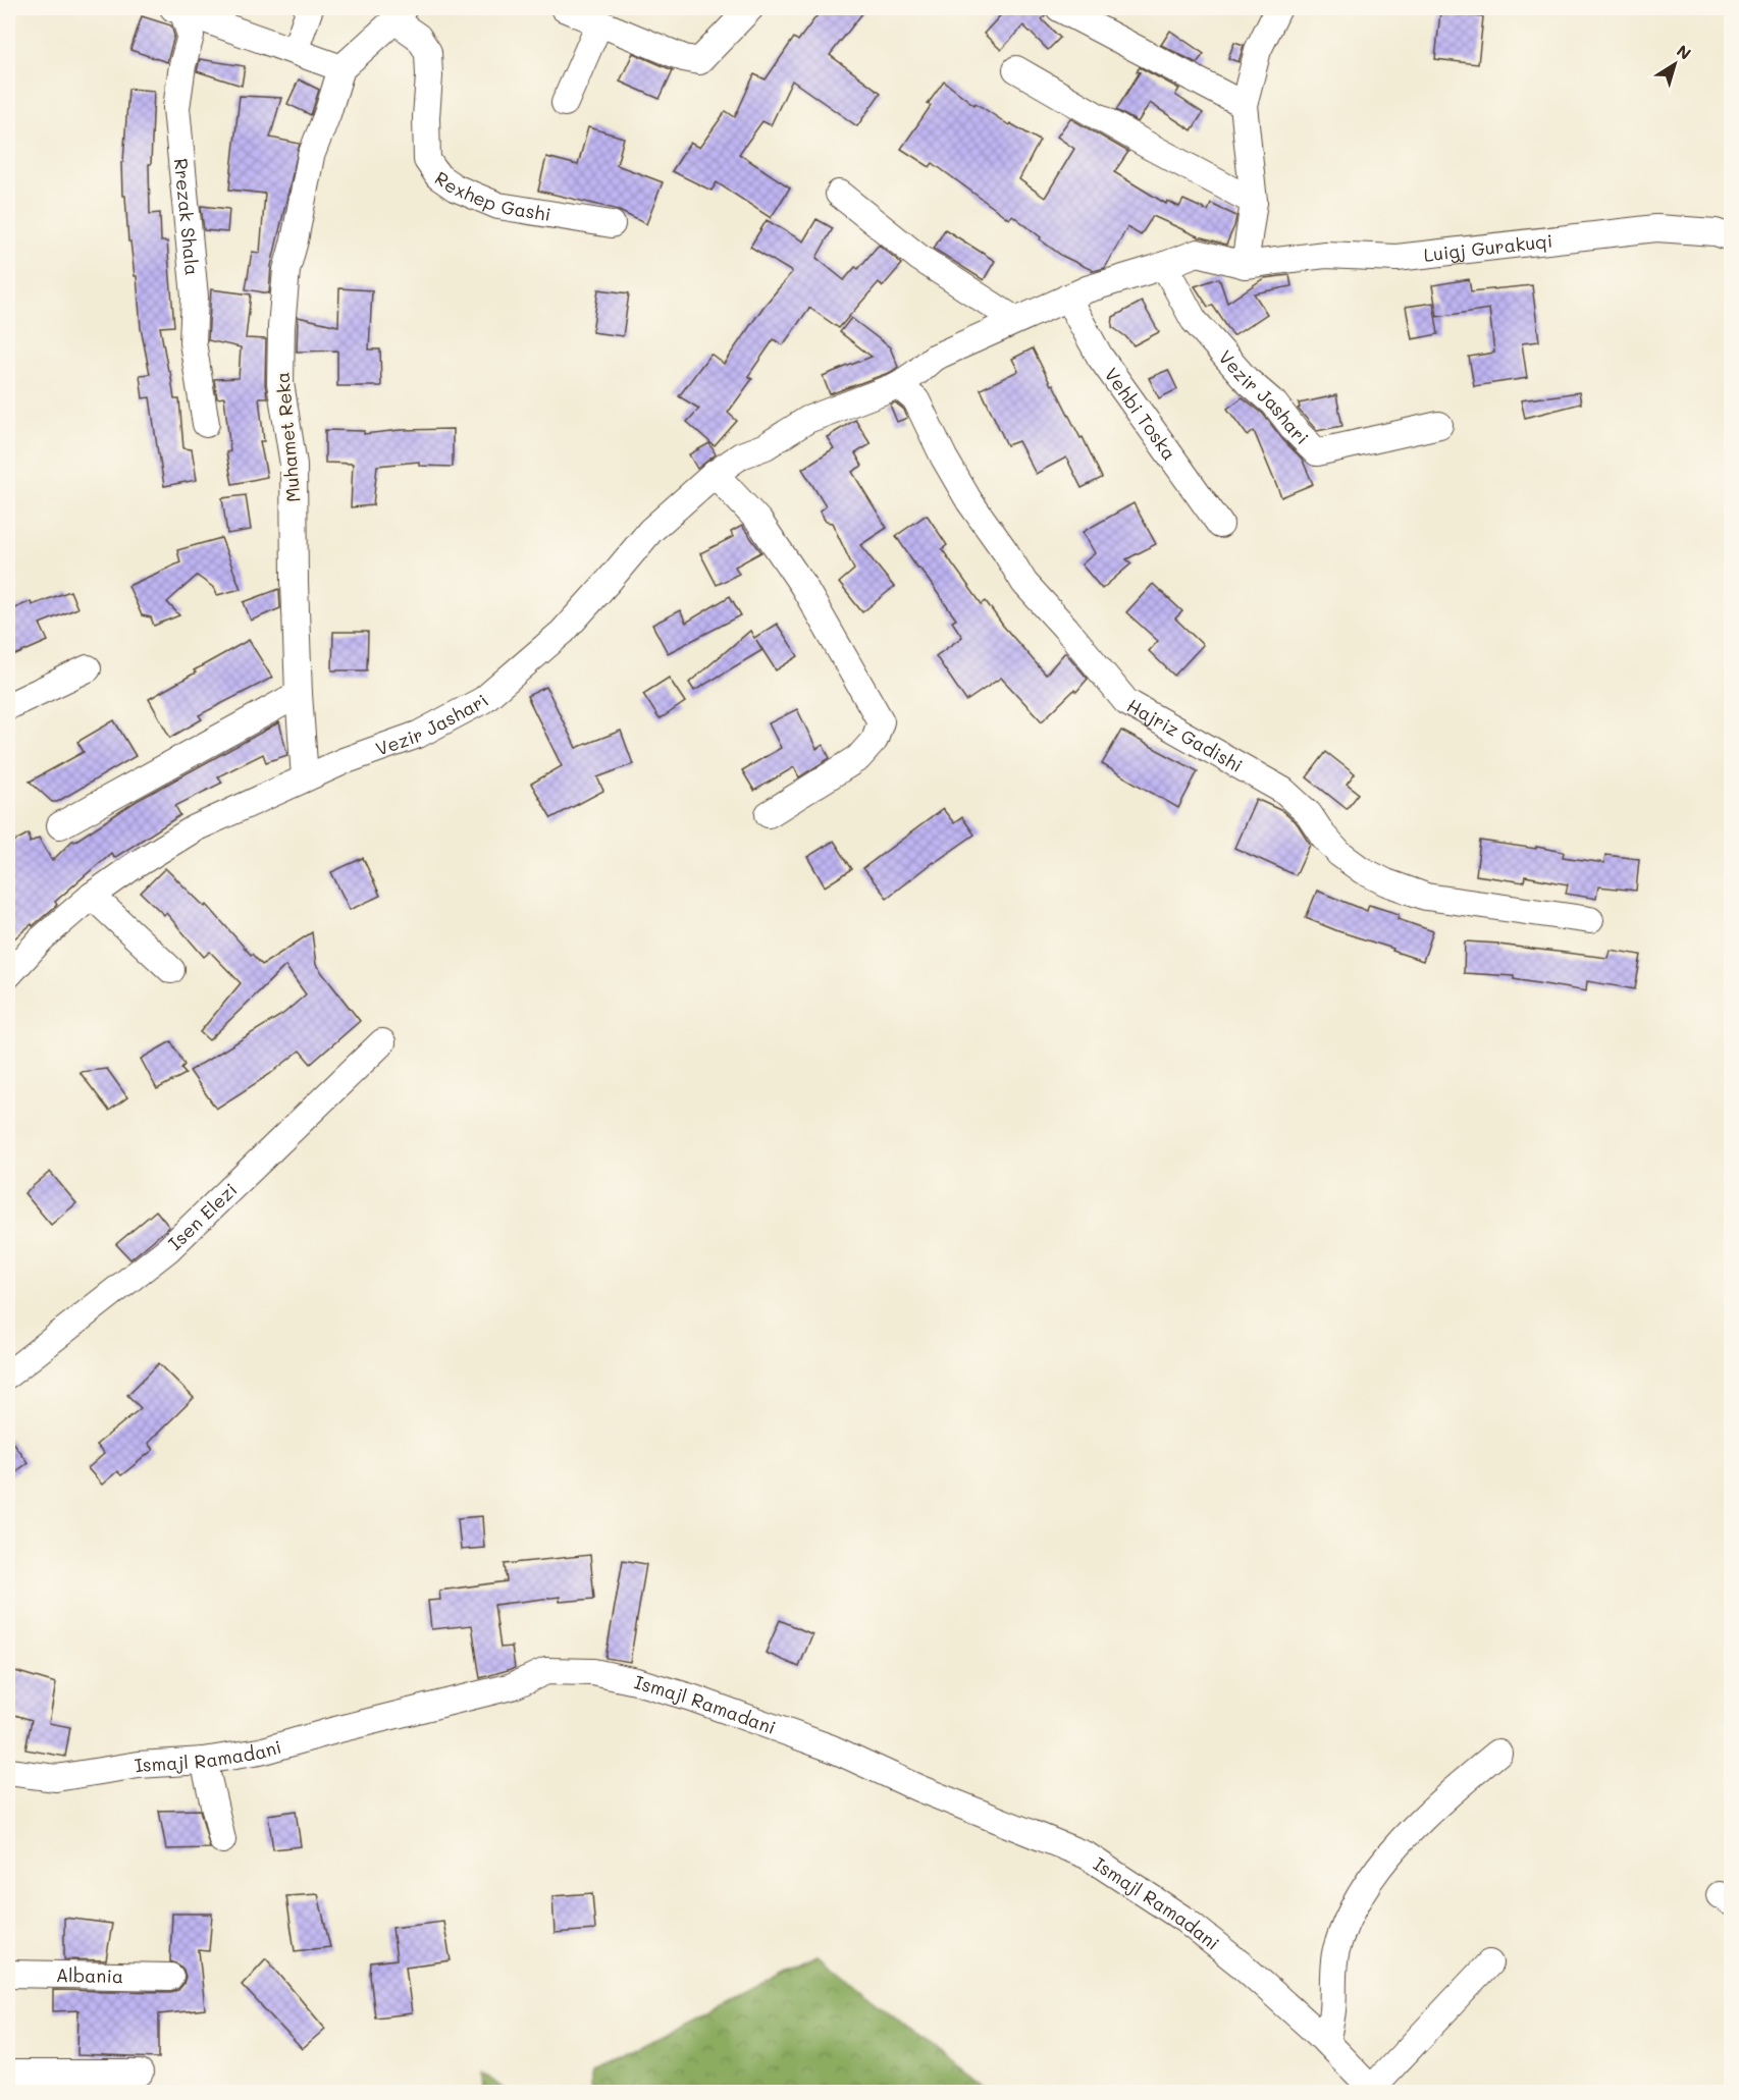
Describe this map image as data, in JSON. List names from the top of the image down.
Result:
{
  "streets": {
    "street": [
      "Rexhep Gashi",
      "Rrezak Shala",
      "Luigj Gurakuqi",
      "Vezir Jashari",
      "Vehbi Toska",
      "Muhamet Reka",
      "Hajriz Gadishi",
      "Isen Elezi",
      "Ismajl Ramadani",
      "Albania"
    ]
  },
  "crossings": [
    ["Luigj Gurakuqi", "Vezir Jashari"],
    ["Vezir Jashari", "Vehbi Toska"],
    ["Vezir Jashari", "Muhamet Reka"],
    ["Vezir Jashari", "Hajriz Gadishi"]
  ],
  "north": "top right"
}
